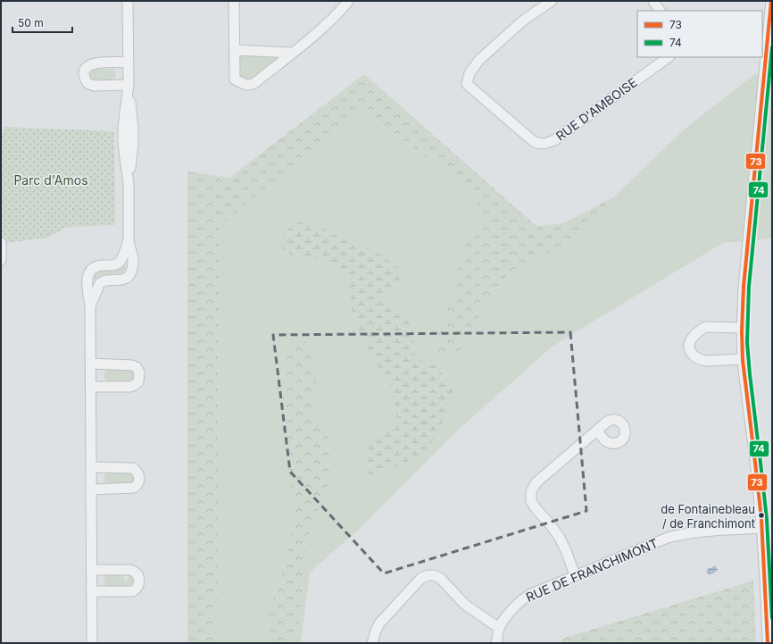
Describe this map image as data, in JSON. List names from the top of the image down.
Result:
{
  "streets": {
    "street": ["RUE D'AMBOISE", "RUE DE FRANCHIMONT"]
  },
  "parks": ["Parc d'Amos"],
  "places": ["de Fontainebleau / de Franchimont"],
  "lines": ["transit line 73", "transit line 74"],
  "legend": ["73", "74"],
  "scale_bar": "50 m"
}
